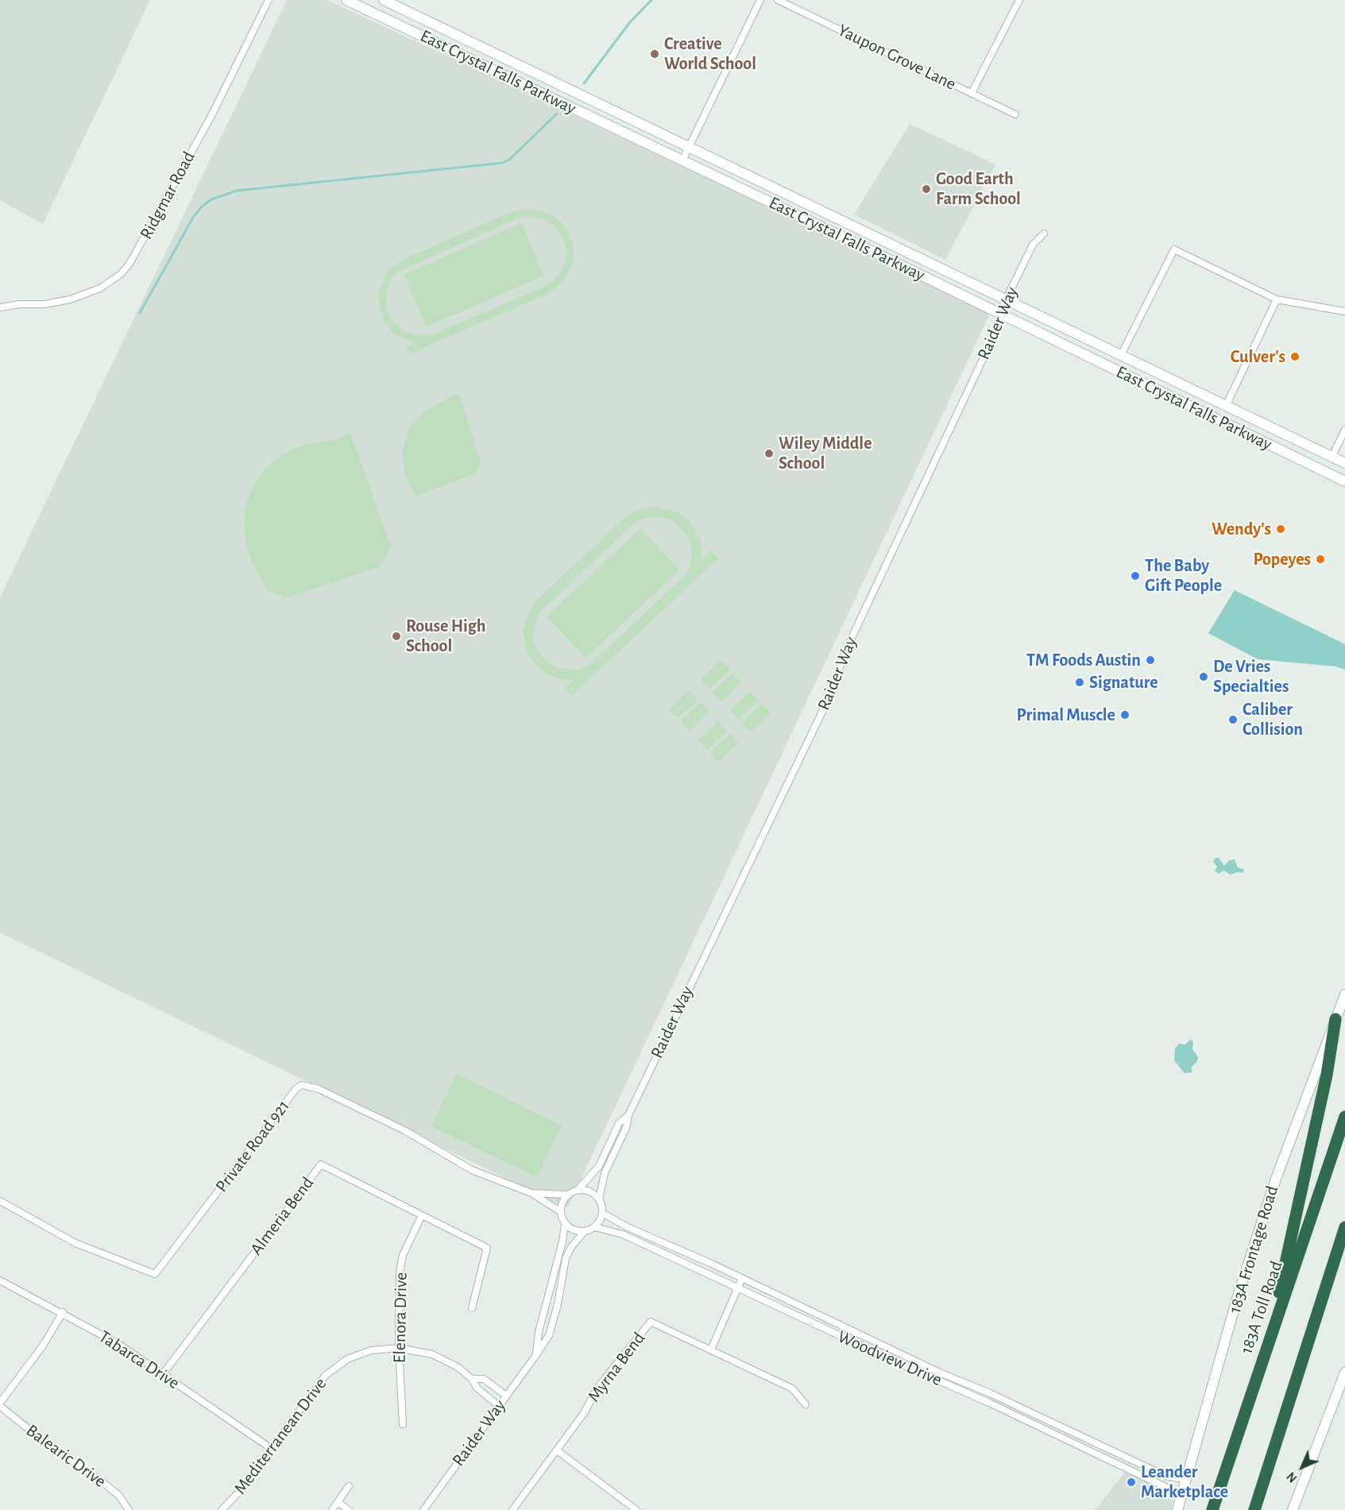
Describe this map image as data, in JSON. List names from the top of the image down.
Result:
{
  "streets": {
    "highway": ["183A Toll Road"],
    "main road": ["East Crystal Falls Parkway", "183A Frontage Road"],
    "street": [
      "Yaupon Grove Lane",
      "Ridgmar Road",
      "Raider Way",
      "Private Road 921",
      "Almeria Bend",
      "Elenora Drive",
      "Woodview Drive",
      "Tabarca Drive",
      "Myrna Bend",
      "Mediterranean Drive",
      "Balearic Drive"
    ]
  },
  "crossings": [
    ["East Crystal Falls Parkway", "Raider Way"],
    ["Raider Way", "Private Road 921"],
    ["Raider Way", "Woodview Drive"],
    ["Private Road 921", "Woodview Drive"],
    ["Almeria Bend", "Elenora Drive"],
    ["Almeria Bend", "Tabarca Drive"],
    ["183A Frontage Road", "Woodview Drive"],
    ["Elenora Drive", "Mediterranean Drive"],
    ["Tabarca Drive", "Mediterranean Drive"]
  ],
  "places": [
    "Creative World School",
    "Good Earth Farm School",
    "Culver's",
    "Wiley Middle School",
    "Wendy's",
    "Popeyes",
    "The Baby Gift People",
    "Rouse High School",
    "TM Foods Austin",
    "De Vries Specialties",
    "Signature",
    "Primal Muscle",
    "Caliber Collision",
    "Leander Marketplace"
  ],
  "north": "bottom left"
}
